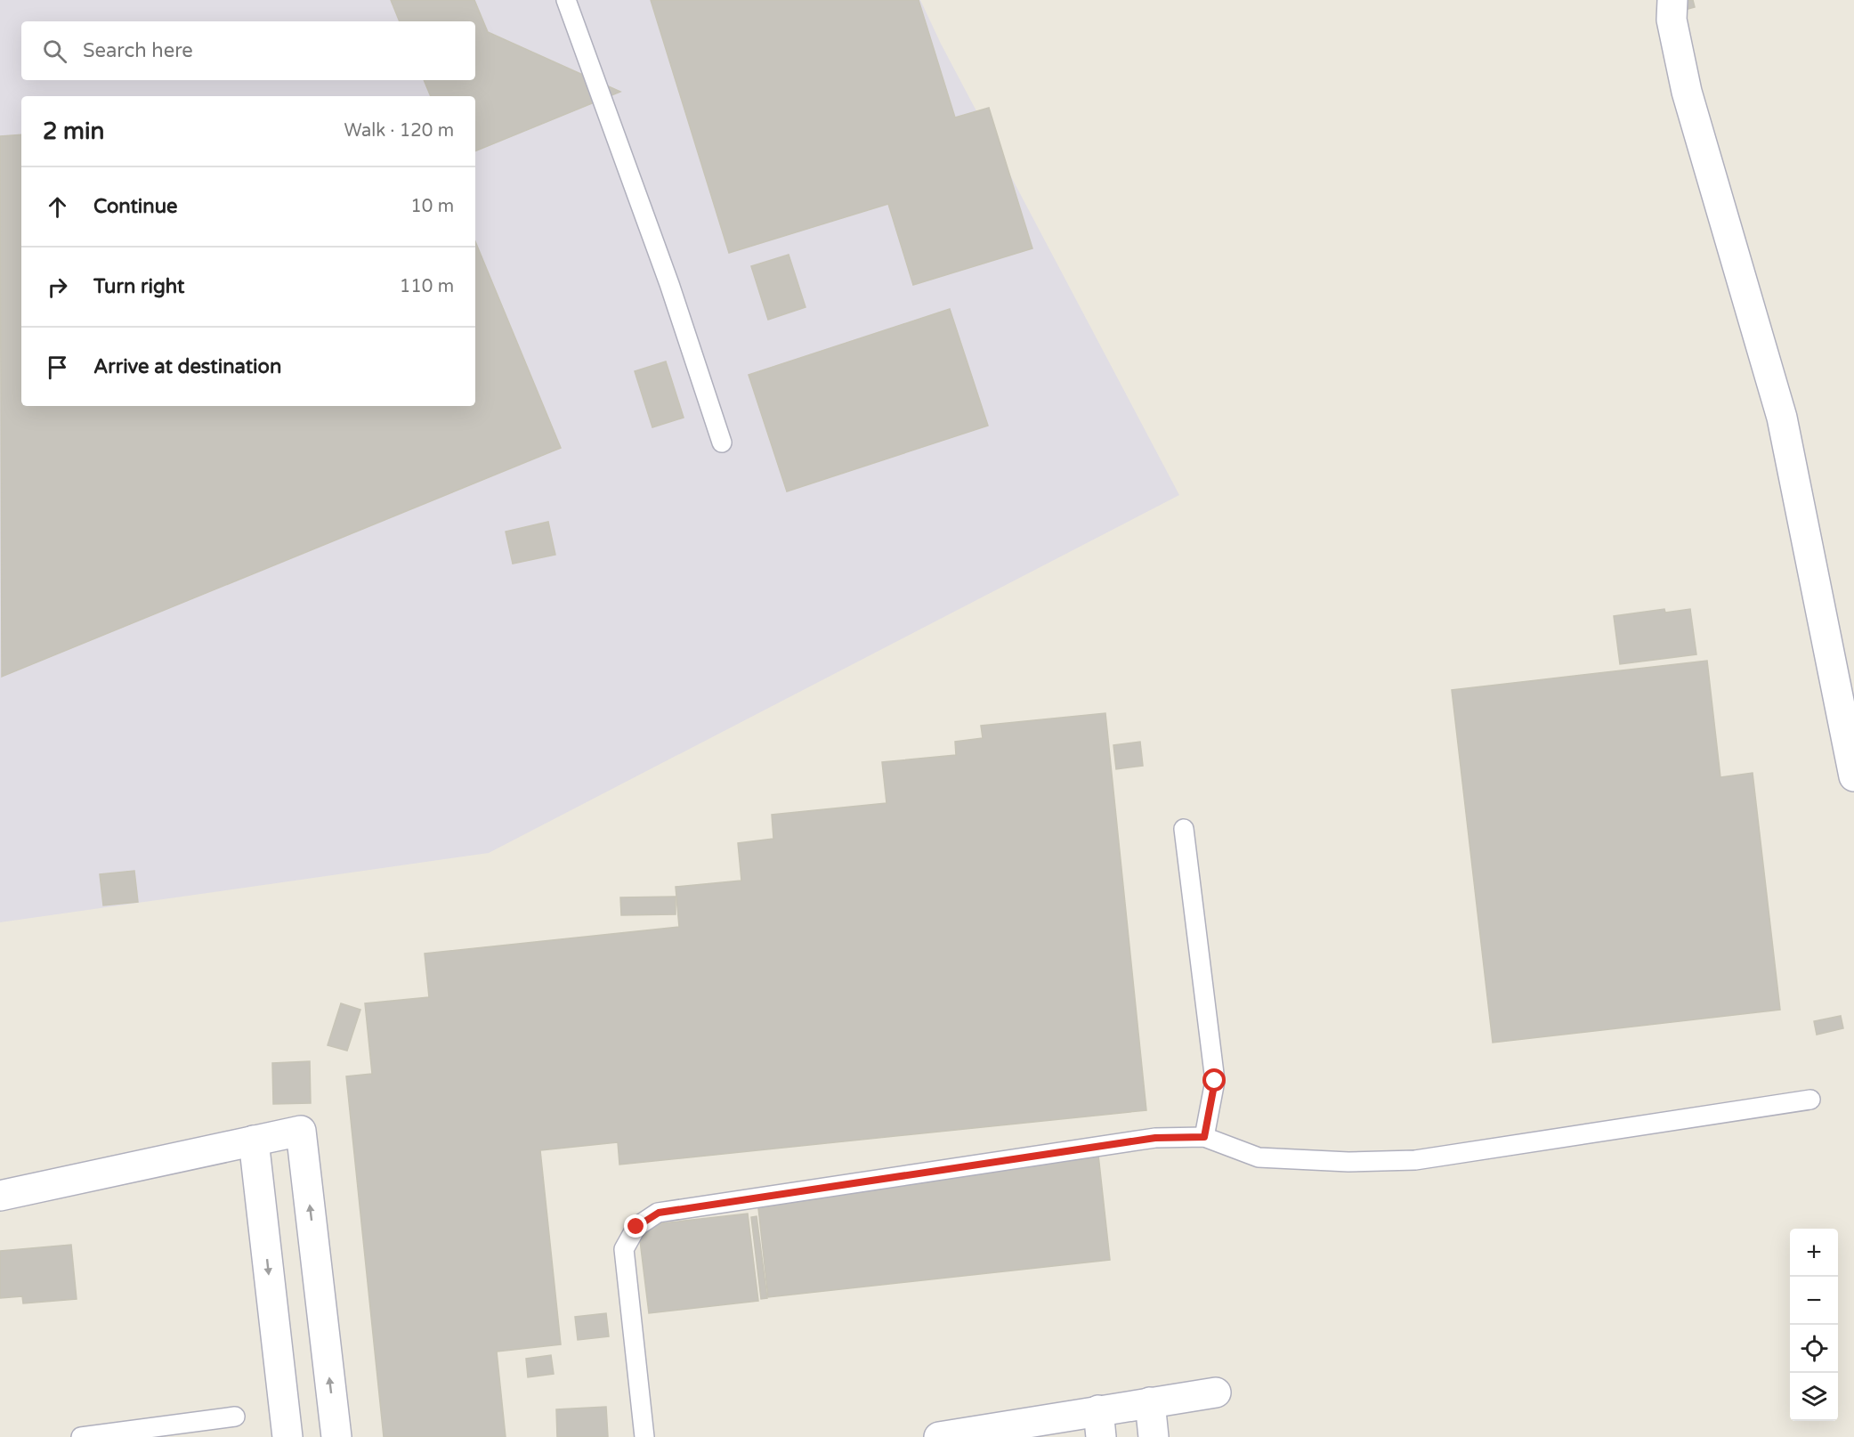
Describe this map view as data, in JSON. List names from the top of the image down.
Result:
{
  "page": {
    "search": "Search here",
    "heading": ["2 min", "Walk · 120 m"],
    "list": [
      ["Continue", "10 m"],
      ["Turn right", "110 m"],
      "Arrive at destination"
    ],
    "map_buttons": ["+", "−"]
  }
}
